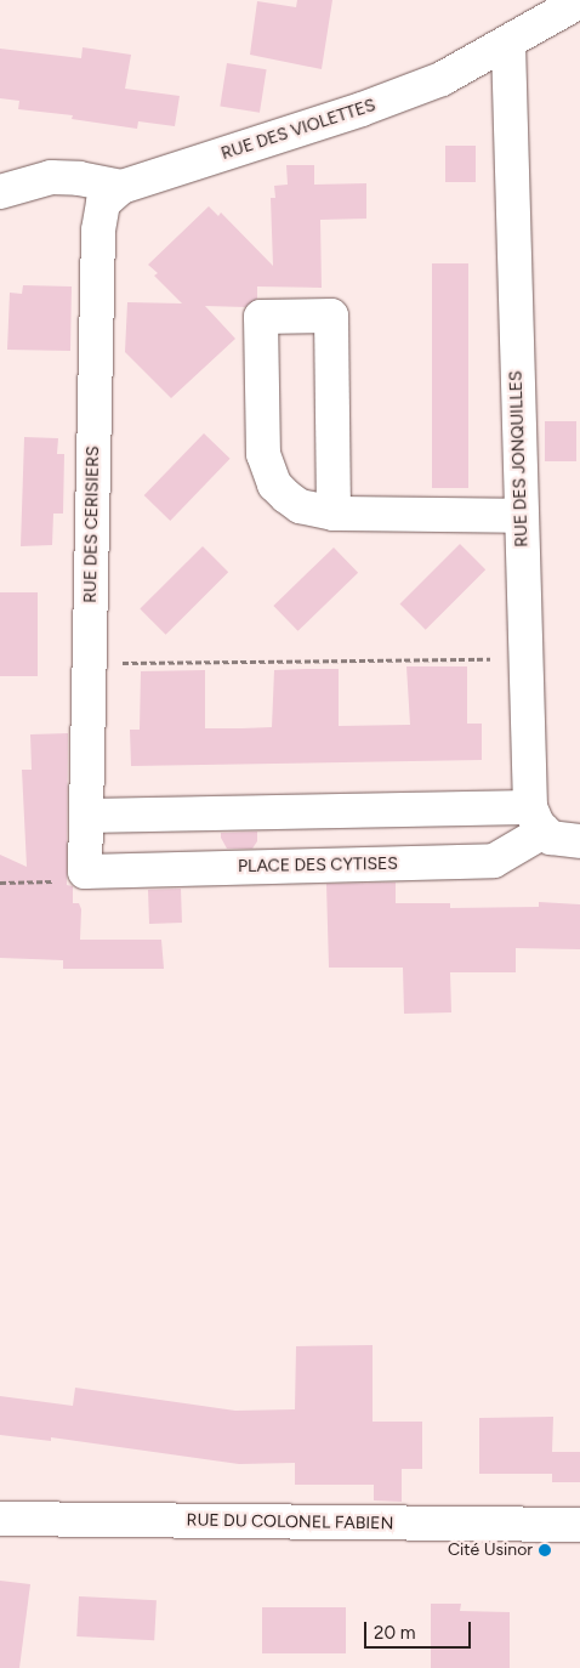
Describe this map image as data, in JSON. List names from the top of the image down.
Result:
{
  "streets": {
    "street": [
      "RUE DES VIOLETTES",
      "RUE DES JONQUILLES",
      "RUE DES CERISIERS",
      "PLACE DES CYTISES",
      "RUE DU COLONEL FABIEN"
    ]
  },
  "crossings": [
    ["RUE DES VIOLETTES", "RUE DES JONQUILLES"],
    ["RUE DES VIOLETTES", "RUE DES CERISIERS"],
    ["RUE DES JONQUILLES", "PLACE DES CYTISES"],
    ["RUE DES CERISIERS", "PLACE DES CYTISES"]
  ],
  "places": ["Cité Usinor"],
  "scale_bar": "20 m"
}
